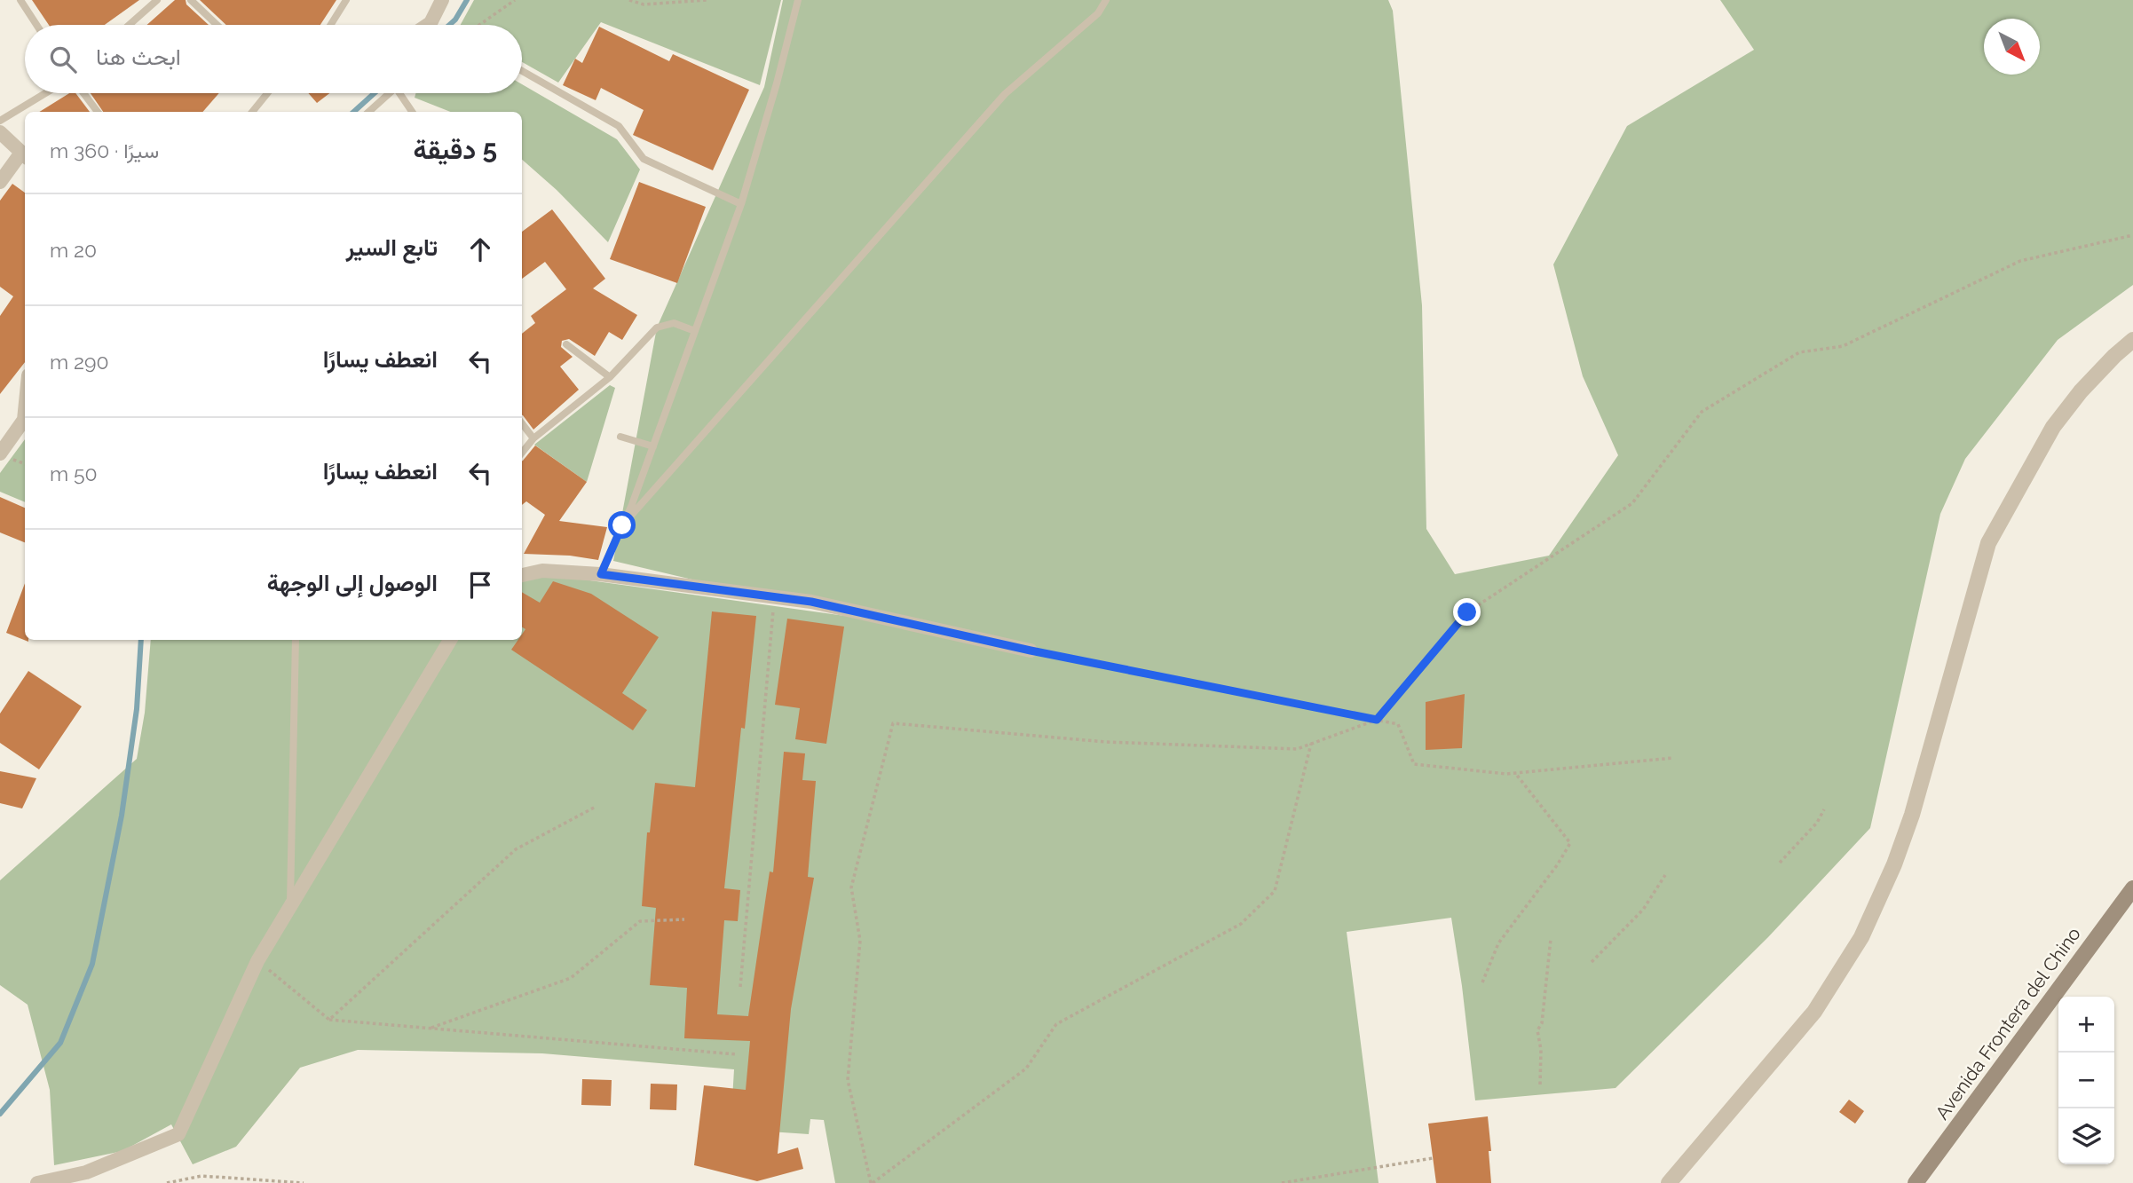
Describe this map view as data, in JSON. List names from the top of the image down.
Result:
{
  "streets": {
    "main road": ["Avenida Frontera del Chino"]
  },
  "north": "bottom right",
  "page": {
    "search": "ابحث هنا",
    "heading": ["5 دقيقة", "سيرًا · 360 m"],
    "list": [
      ["تابع السير", "20 m"],
      ["انعطف يسارًا", "290 m"],
      ["انعطف يسارًا", "50 m"],
      "الوصول إلى الوجهة"
    ],
    "map_buttons": ["+", "−"]
  }
}
